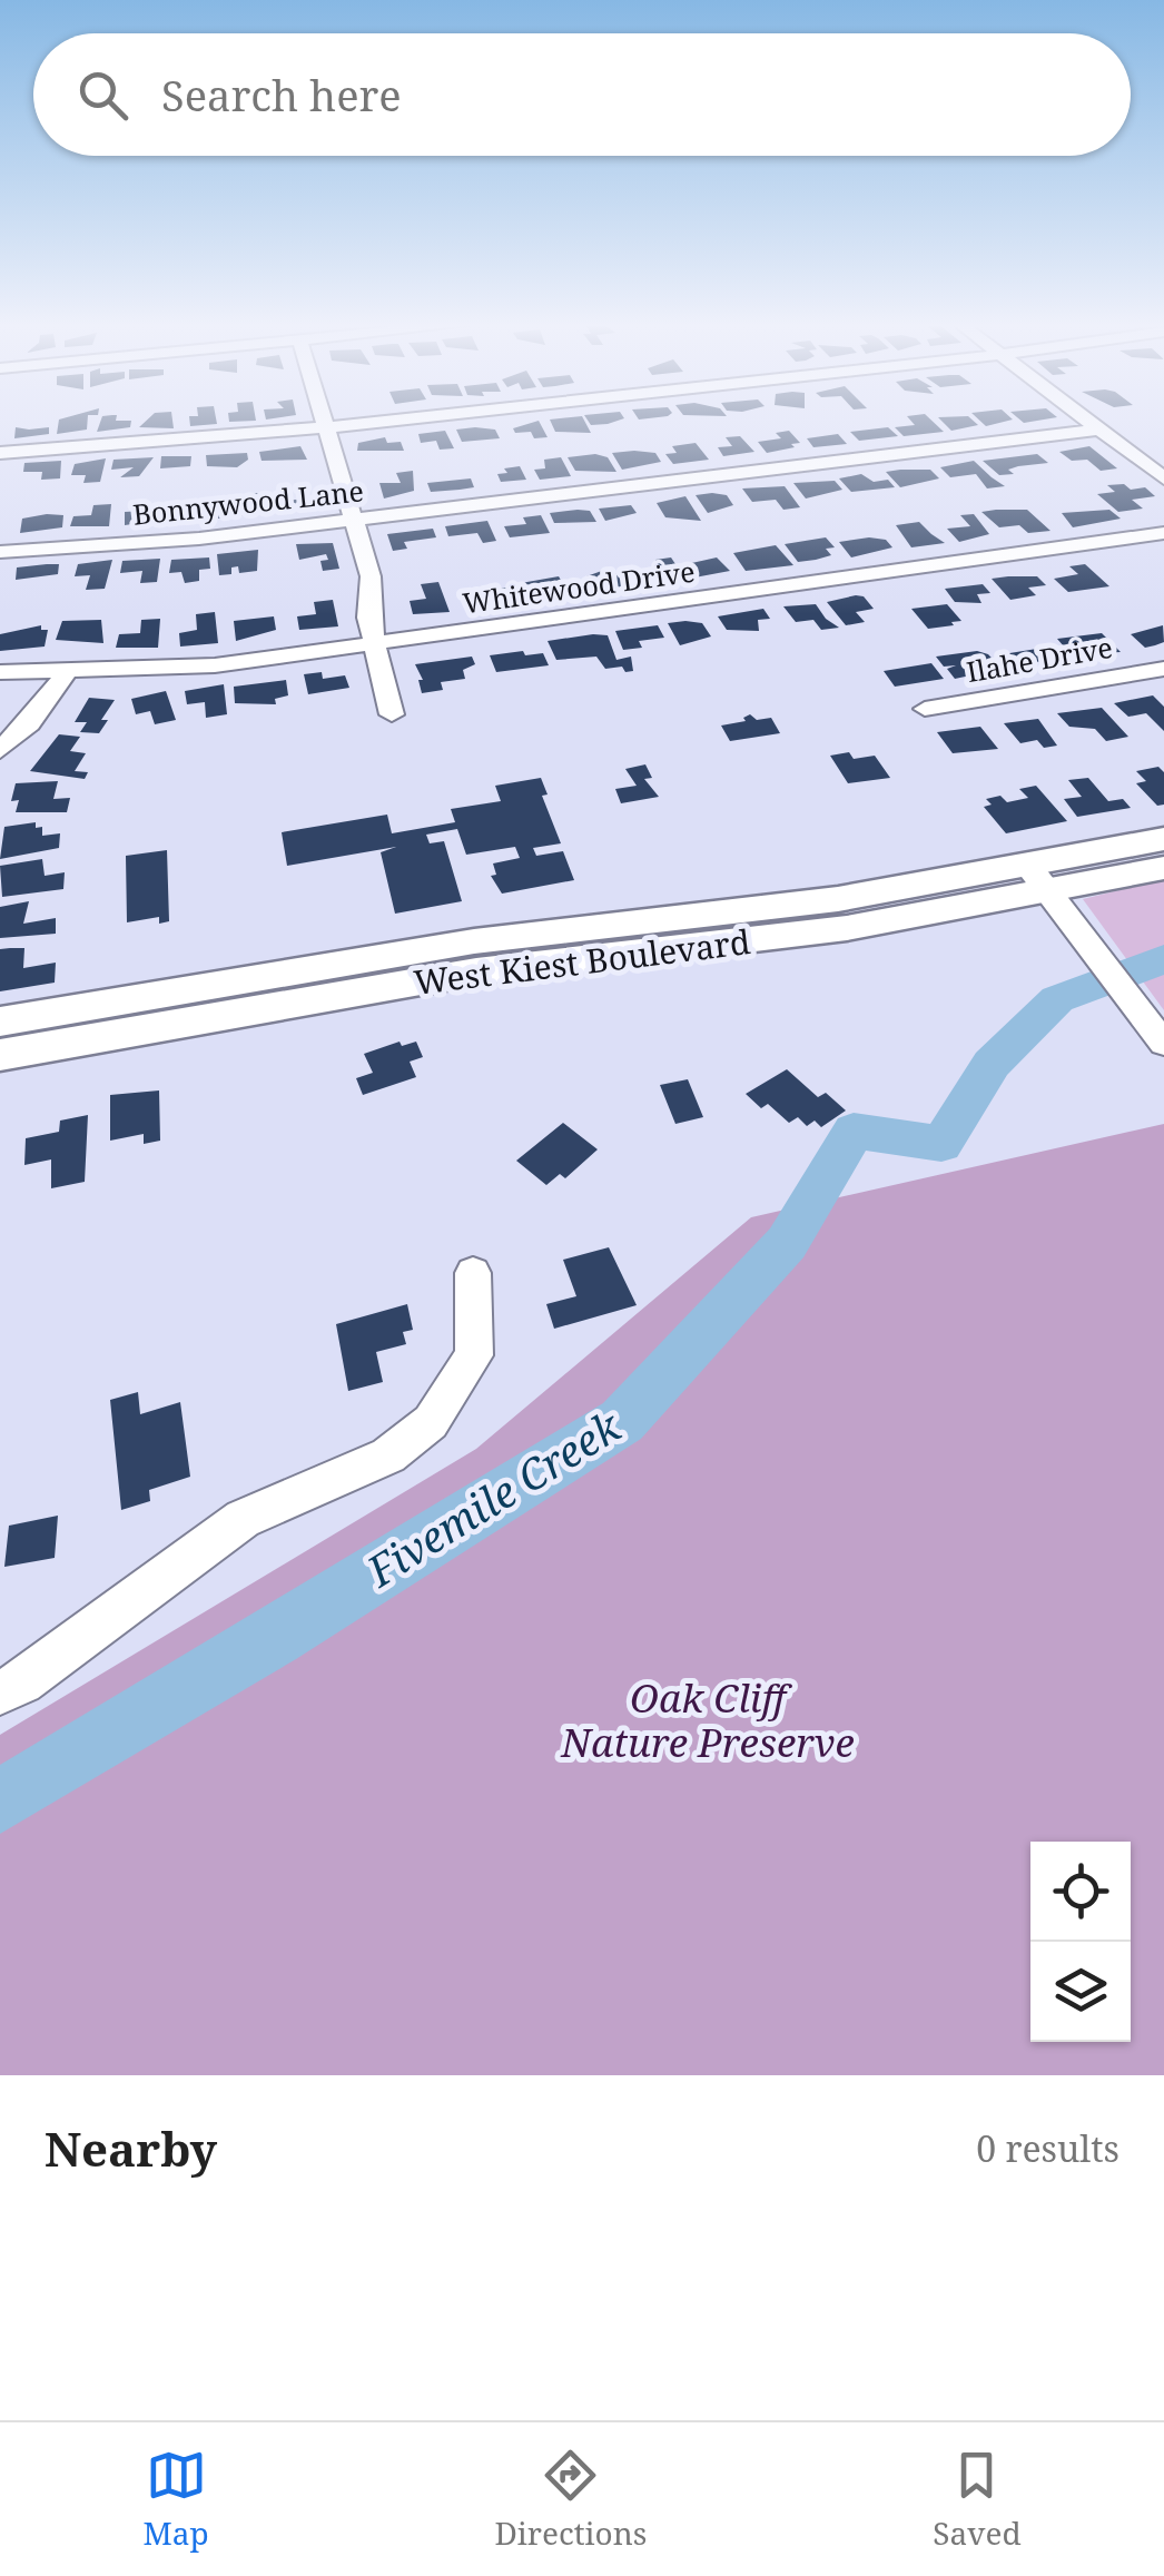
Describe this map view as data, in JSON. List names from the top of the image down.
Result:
{
  "streets": {
    "main road": ["West Kiest Boulevard"],
    "street": ["Bonnywood Lane", "Whitewood Drive", "Ilahe Drive"]
  },
  "water": ["Fivemile Creek"],
  "parks": ["Oak Cliff Nature Preserve"],
  "page": {
    "search": "Search here",
    "heading": ["Nearby", "0 results"],
    "nav": ["Map", "Directions", "Saved"]
  }
}
